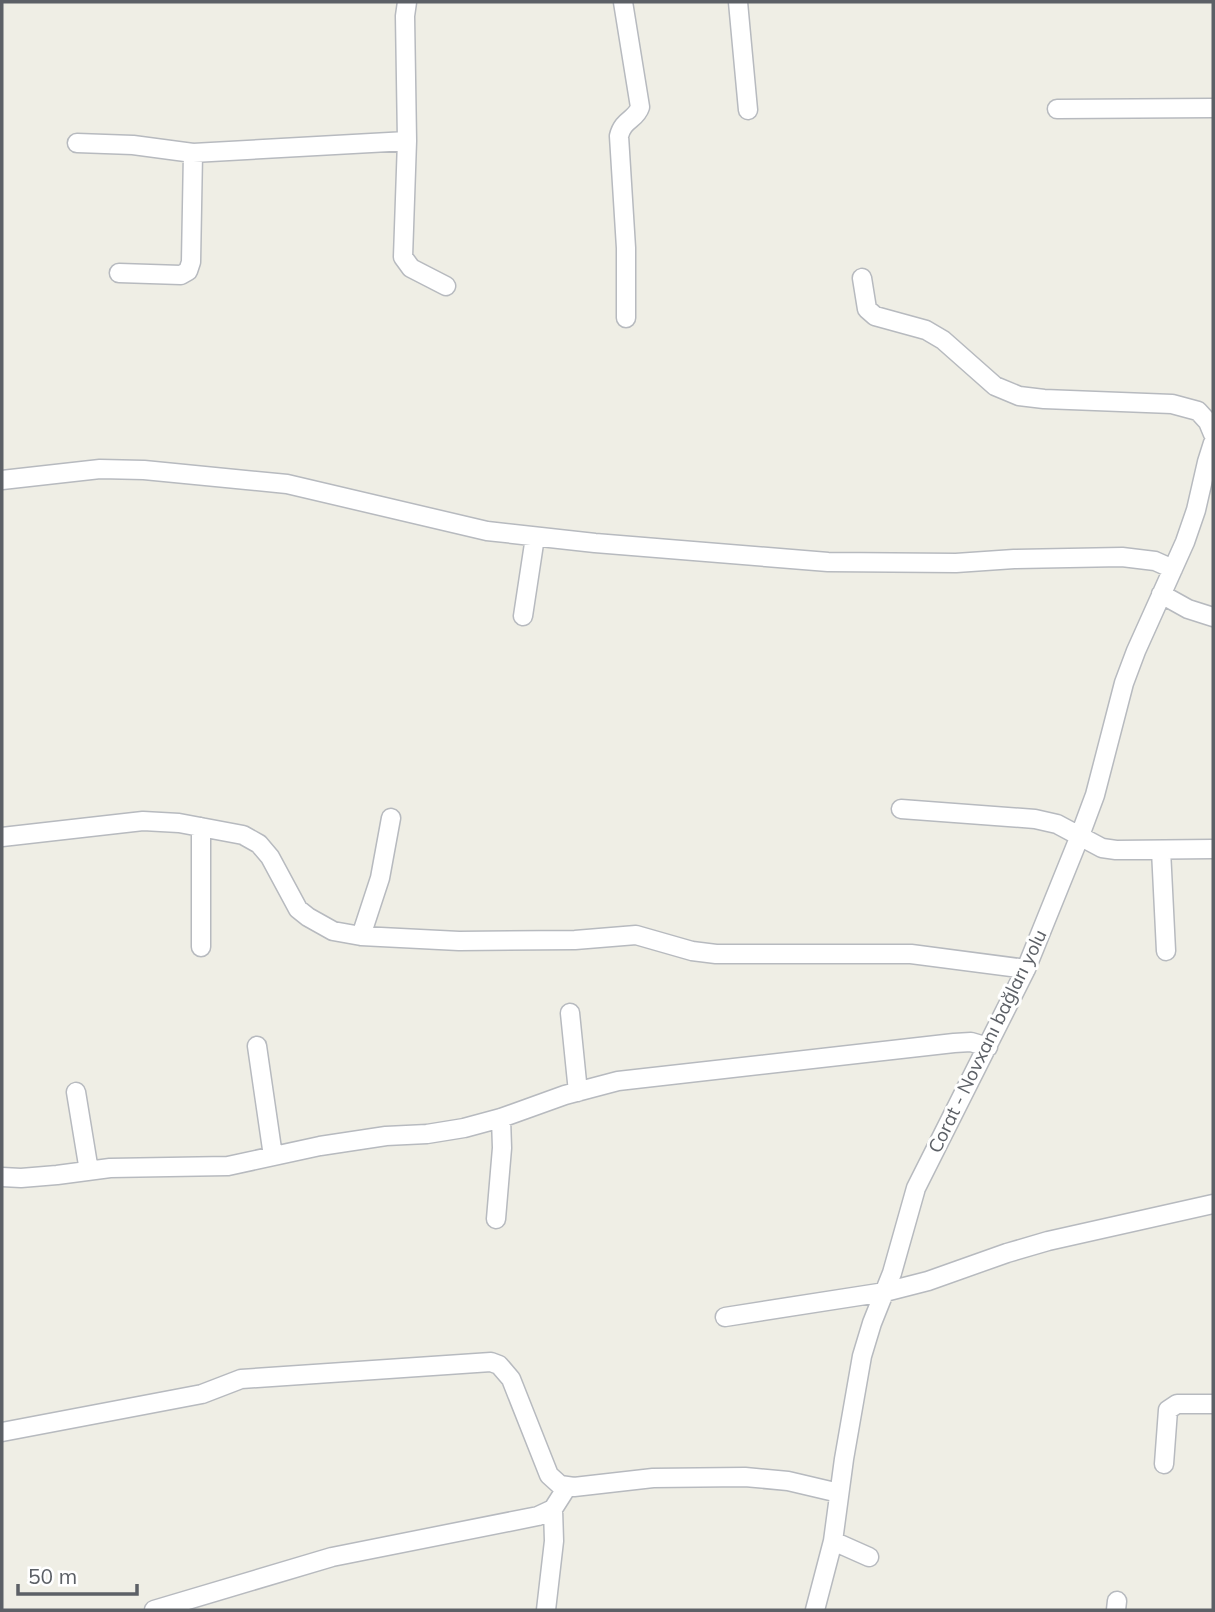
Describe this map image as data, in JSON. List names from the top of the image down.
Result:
{
  "streets": {
    "street": ["Corat - Novxanı bağları yolu"]
  },
  "scale_bar": "50 m"
}
